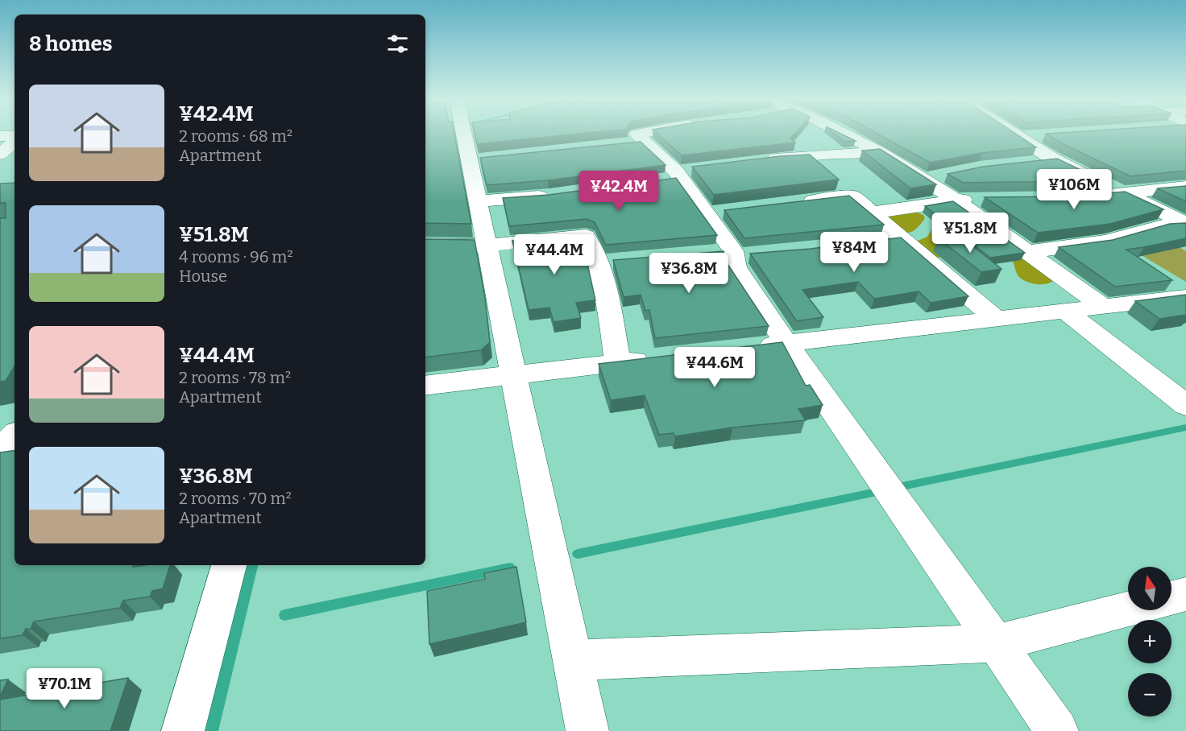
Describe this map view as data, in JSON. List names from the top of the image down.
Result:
{
  "north": "top",
  "page": {
    "heading": "8 homes",
    "list": [
      {
        "name": "¥42.4M",
        "note": "2 rooms · 68 m² · Apartment"
      },
      {
        "name": "¥51.8M",
        "note": "4 rooms · 96 m² · House"
      },
      {
        "name": "¥44.4M",
        "note": "2 rooms · 78 m² · Apartment"
      },
      {
        "name": "¥36.8M",
        "note": "2 rooms · 70 m² · Apartment"
      }
    ],
    "price": [
      "¥106M",
      "¥42.4M",
      "¥51.8M",
      "¥84M",
      "¥44.4M",
      "¥36.8M",
      "¥44.6M",
      "¥70.1M"
    ],
    "map_buttons": ["+", "−"]
  }
}
